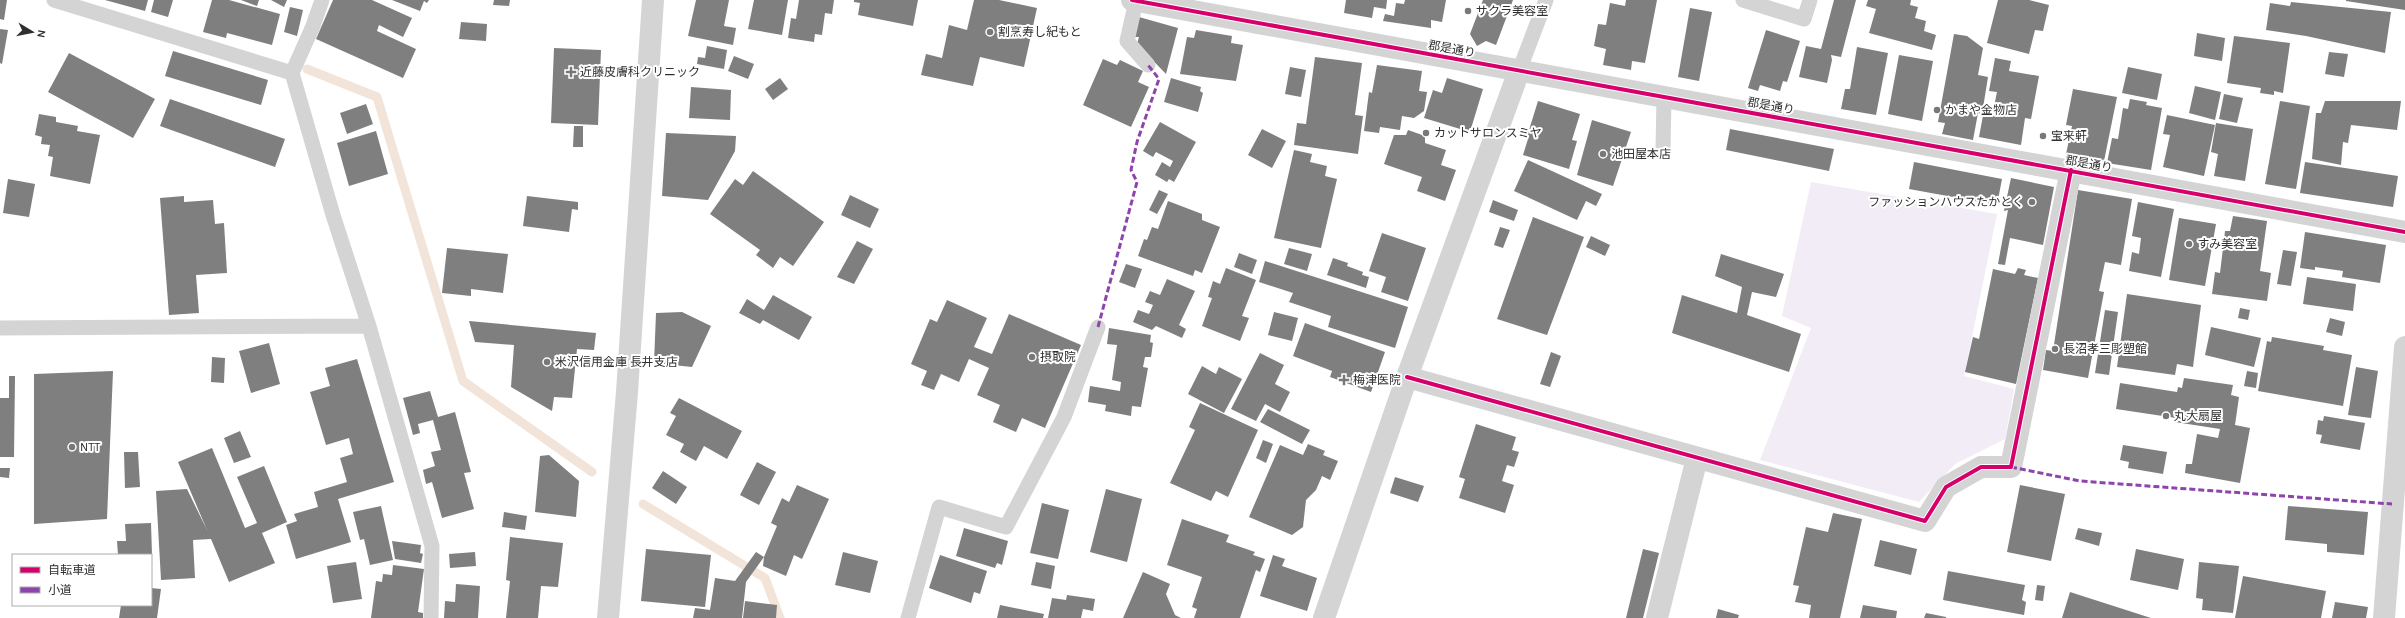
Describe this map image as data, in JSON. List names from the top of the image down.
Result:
{
  "streets": {
    "street": ["郡是通り"]
  },
  "places": {
    "other": [
      "サクラ美容室",
      "割烹寿し紀もと",
      "かまや金物店",
      "カットサロンスミヤ",
      "宝来軒",
      "池田屋本店",
      "ファッションハウスたかとく",
      "すみ美容室",
      "長沼孝三彫塑館",
      "摂取院",
      "米沢信用金庫 長井支店",
      "丸大扇屋",
      "NTT"
    ],
    "health": ["近藤皮膚科クリニック", "梅津医院"]
  },
  "legend": ["自転車道", "小道"],
  "north": "right"
}
